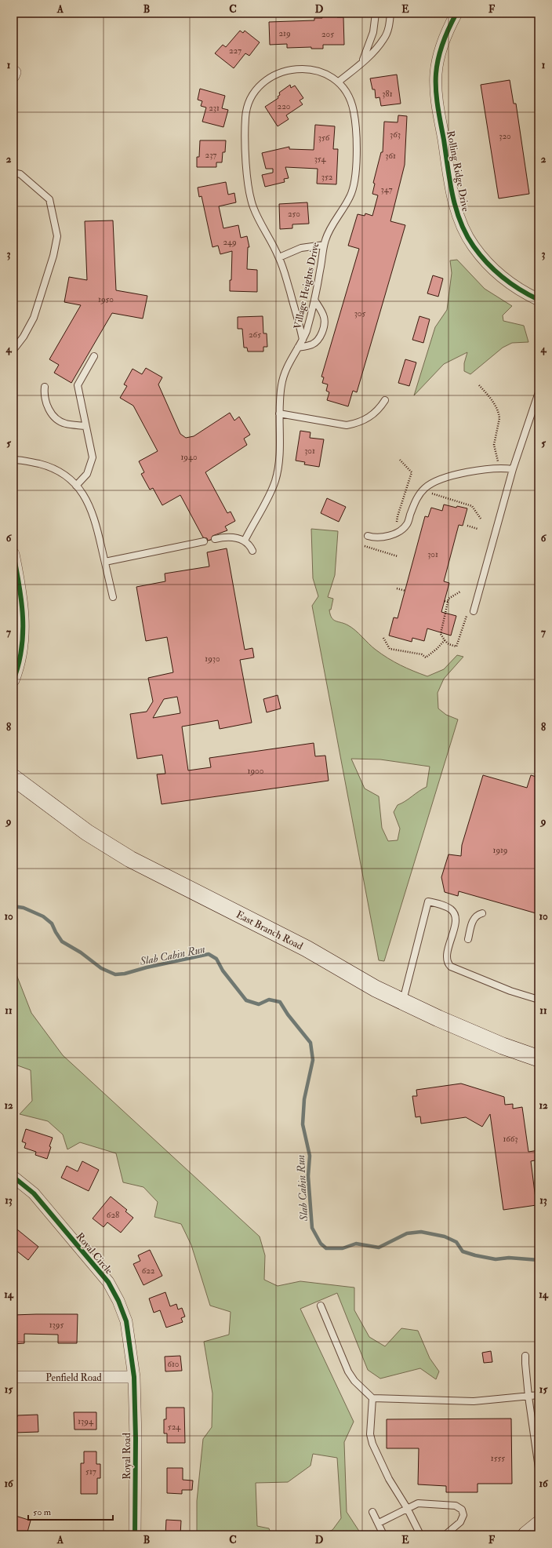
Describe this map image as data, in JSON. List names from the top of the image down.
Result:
{
  "streets": {
    "main road": ["East Branch Road"],
    "street": [
      "Rolling Ridge Drive",
      "Royal Circle",
      "Penfield Road",
      "Royal Road"
    ],
    "lane": ["Village Heights Drive"]
  },
  "crossings": [
    ["Royal Circle", "Penfield Road"],
    ["Royal Circle", "Royal Road"],
    ["Penfield Road", "Royal Road"]
  ],
  "water": ["Slab Cabin Run"],
  "house_numbers": [
    "219",
    "205",
    "227",
    "381",
    "220",
    "231",
    "363",
    "320",
    "356",
    "237",
    "361",
    "354",
    "352",
    "347",
    "250",
    "249",
    "1950",
    "305",
    "265",
    "301",
    "1940",
    "301",
    "1930",
    "1900",
    "1919",
    "1663",
    "628",
    "622",
    "1395",
    "610",
    "1394",
    "524",
    "1555",
    "517"
  ],
  "scale_bar": "50 m",
  "grid": {
    "columns": [
      "A",
      "B",
      "C",
      "D",
      "E",
      "F"
    ],
    "rows": [
      "1",
      "2",
      "3",
      "4",
      "5",
      "6",
      "7",
      "8",
      "9",
      "10",
      "11",
      "12",
      "13",
      "14",
      "15",
      "16"
    ]
  }
}
